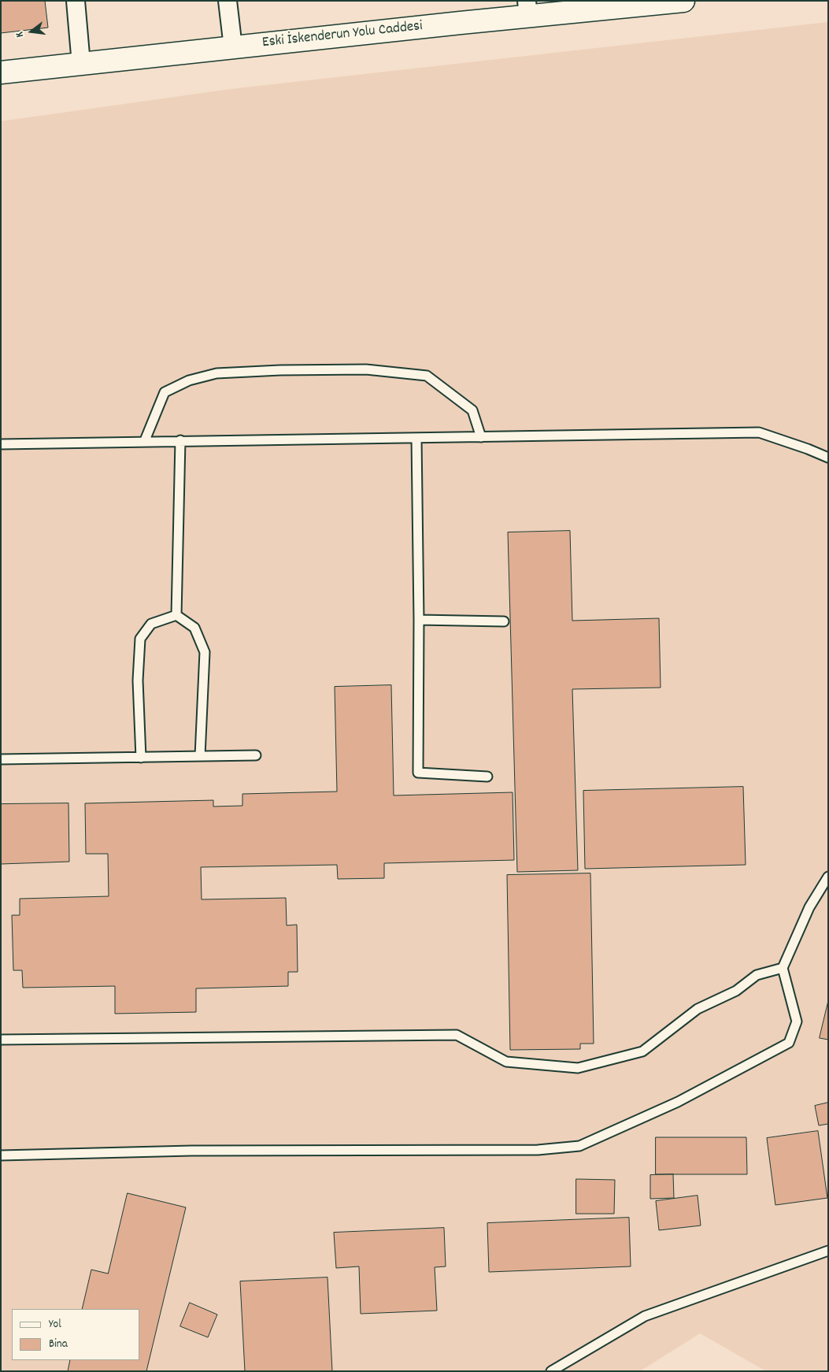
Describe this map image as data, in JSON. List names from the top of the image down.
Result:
{
  "streets": {
    "street": ["Eski İskenderun Yolu Caddesi"]
  },
  "legend": ["Yol", "Bina"],
  "north": "left"
}
